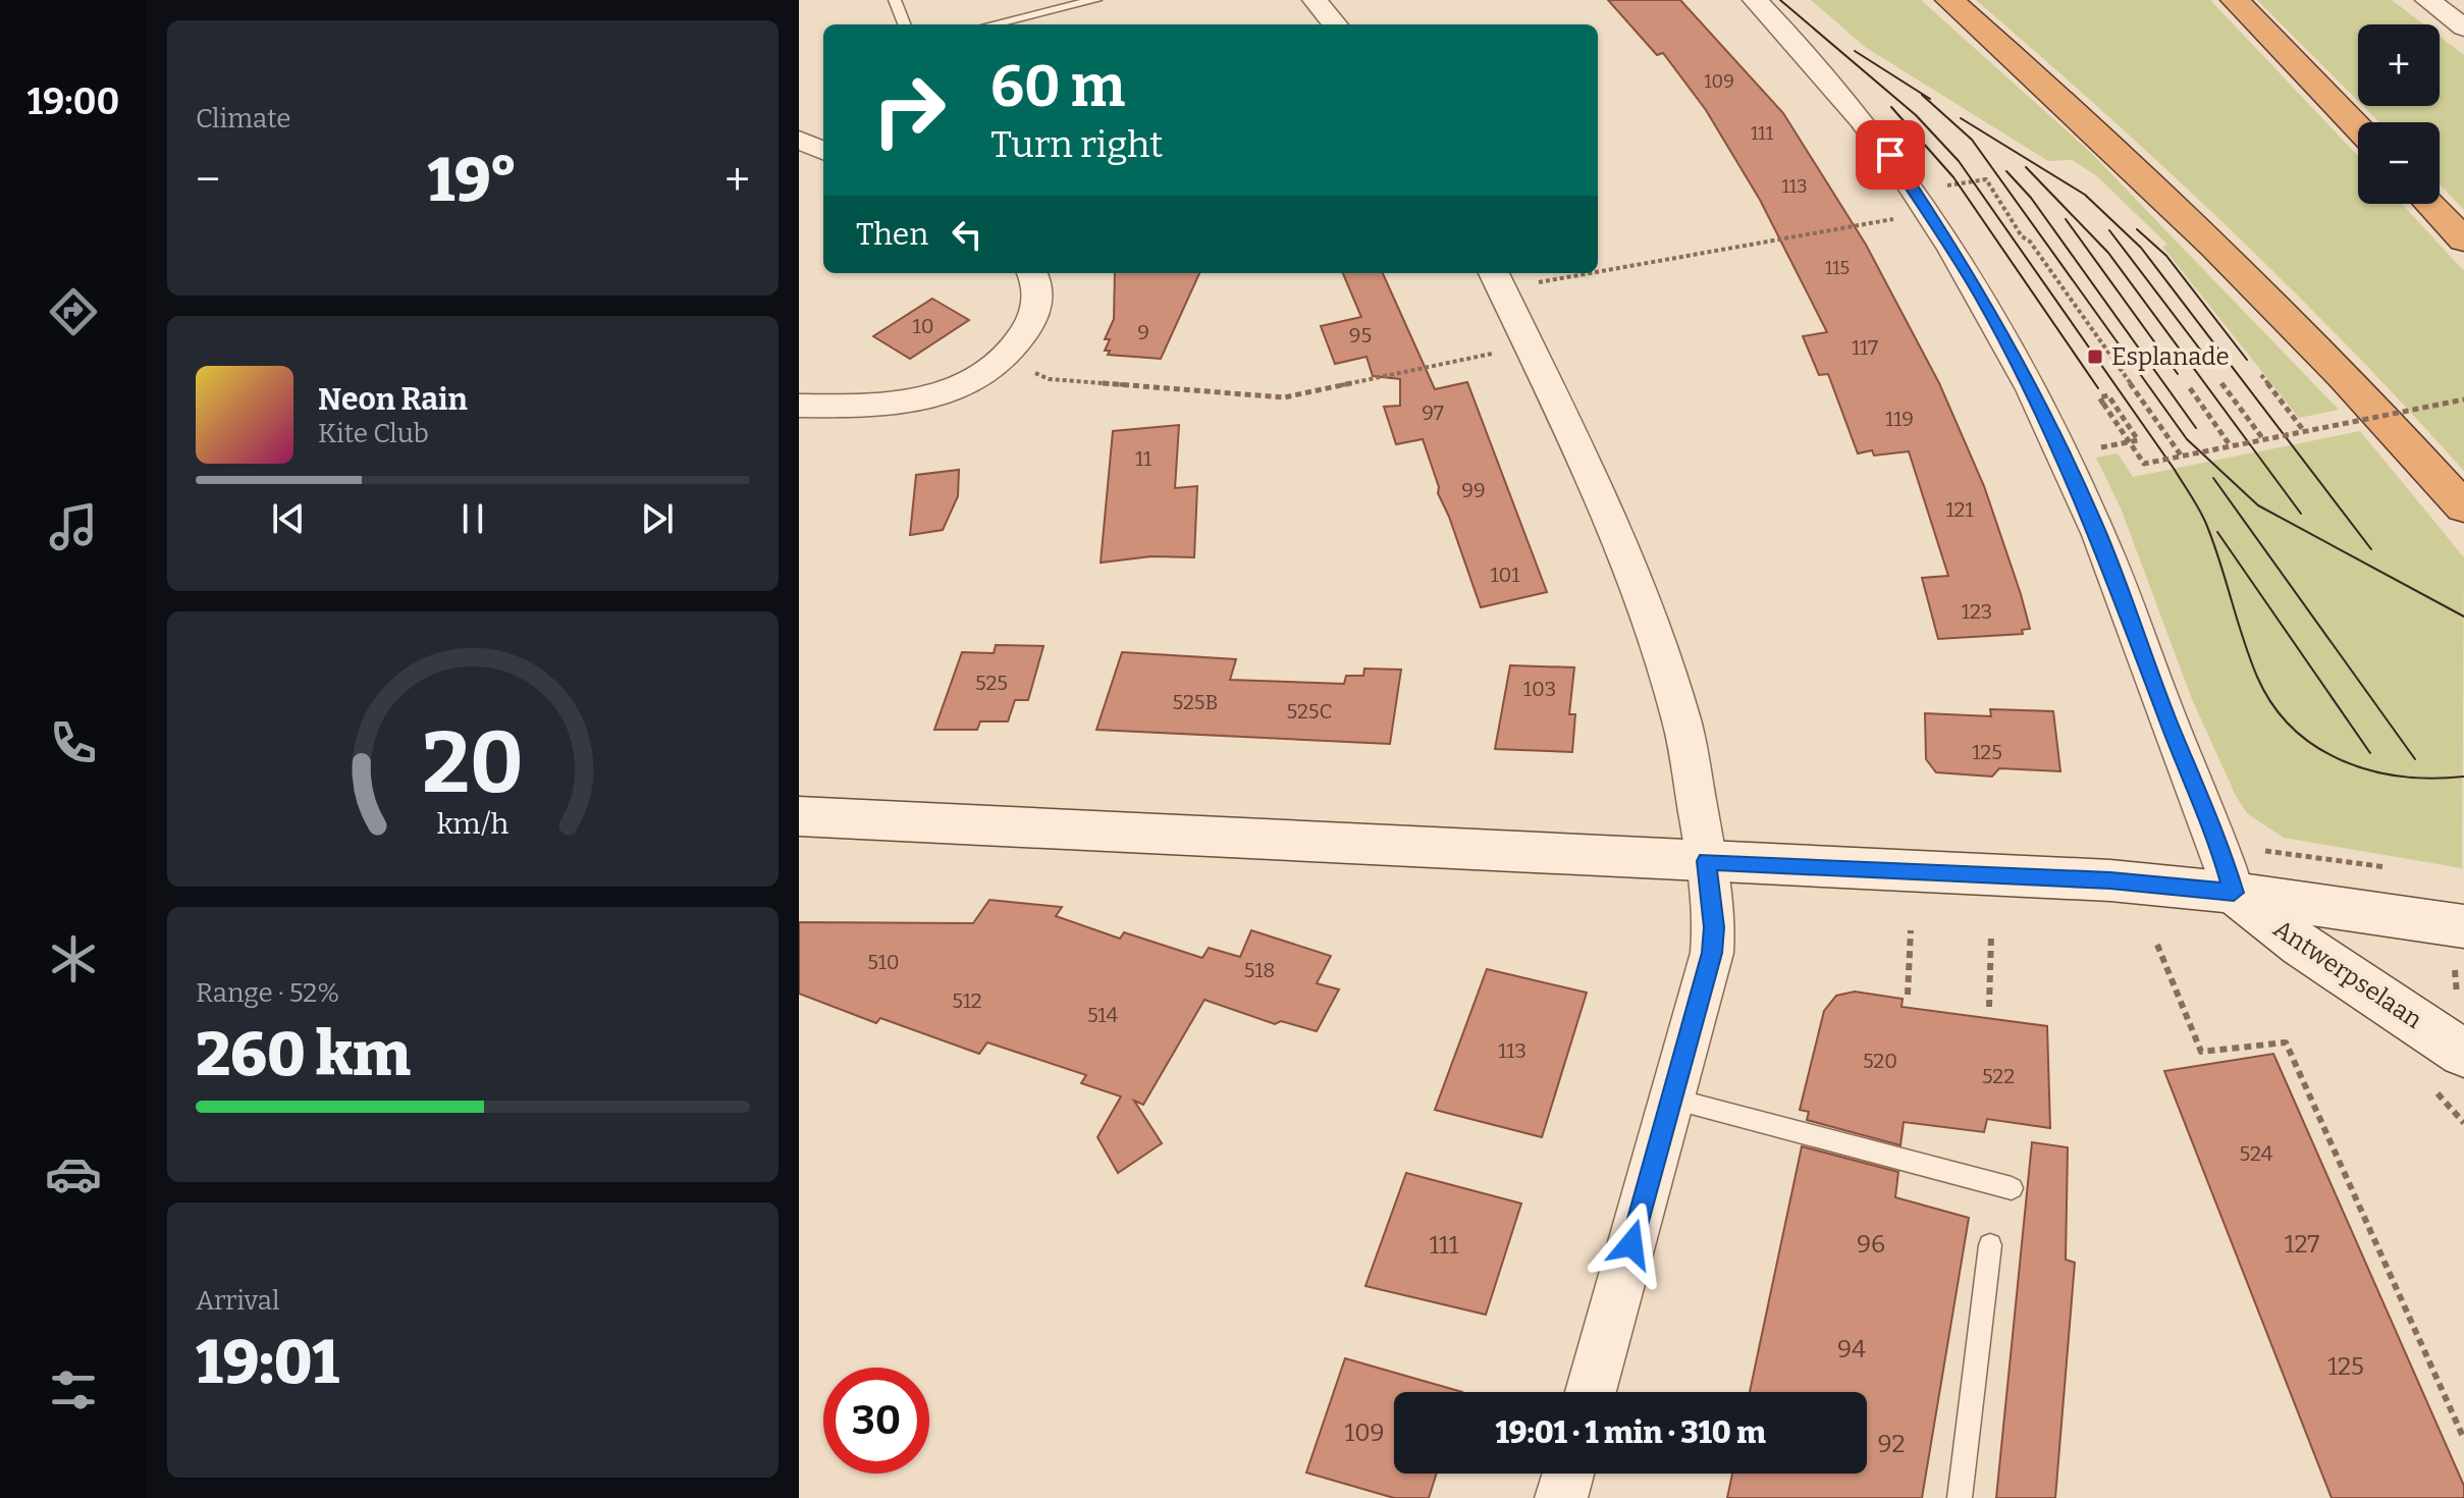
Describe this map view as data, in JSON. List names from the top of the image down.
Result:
{
  "streets": {
    "main road": ["Antwerpselaan"]
  },
  "places": {
    "transit": ["Esplanade"]
  },
  "house_numbers": [
    "109",
    "111",
    "113",
    "115",
    "10",
    "9",
    "95",
    "117",
    "97",
    "119",
    "11",
    "99",
    "121",
    "101",
    "123",
    "525",
    "103",
    "525B",
    "525C",
    "125",
    "510",
    "518",
    "512",
    "514",
    "113",
    "520",
    "522",
    "524",
    "96",
    "127",
    "111",
    "94",
    "125",
    "109",
    "92"
  ],
  "page": {
    "tabs": "19:00",
    "tile": [
      "Climate",
      ["Range · 52%", "260 km"],
      ["Arrival", "19:01"]
    ],
    "map_buttons": ["+", "−"],
    "turn": ["60 m", "Turn right"],
    "heat": ["−", "19°", "+"],
    "then": "Then",
    "song": ["Neon Rain", "Kite Club"],
    "limit": "30",
    "trip": "19:01 · 1 min · 310 m",
    "gauge": ["20", "km/h"]
  }
}
